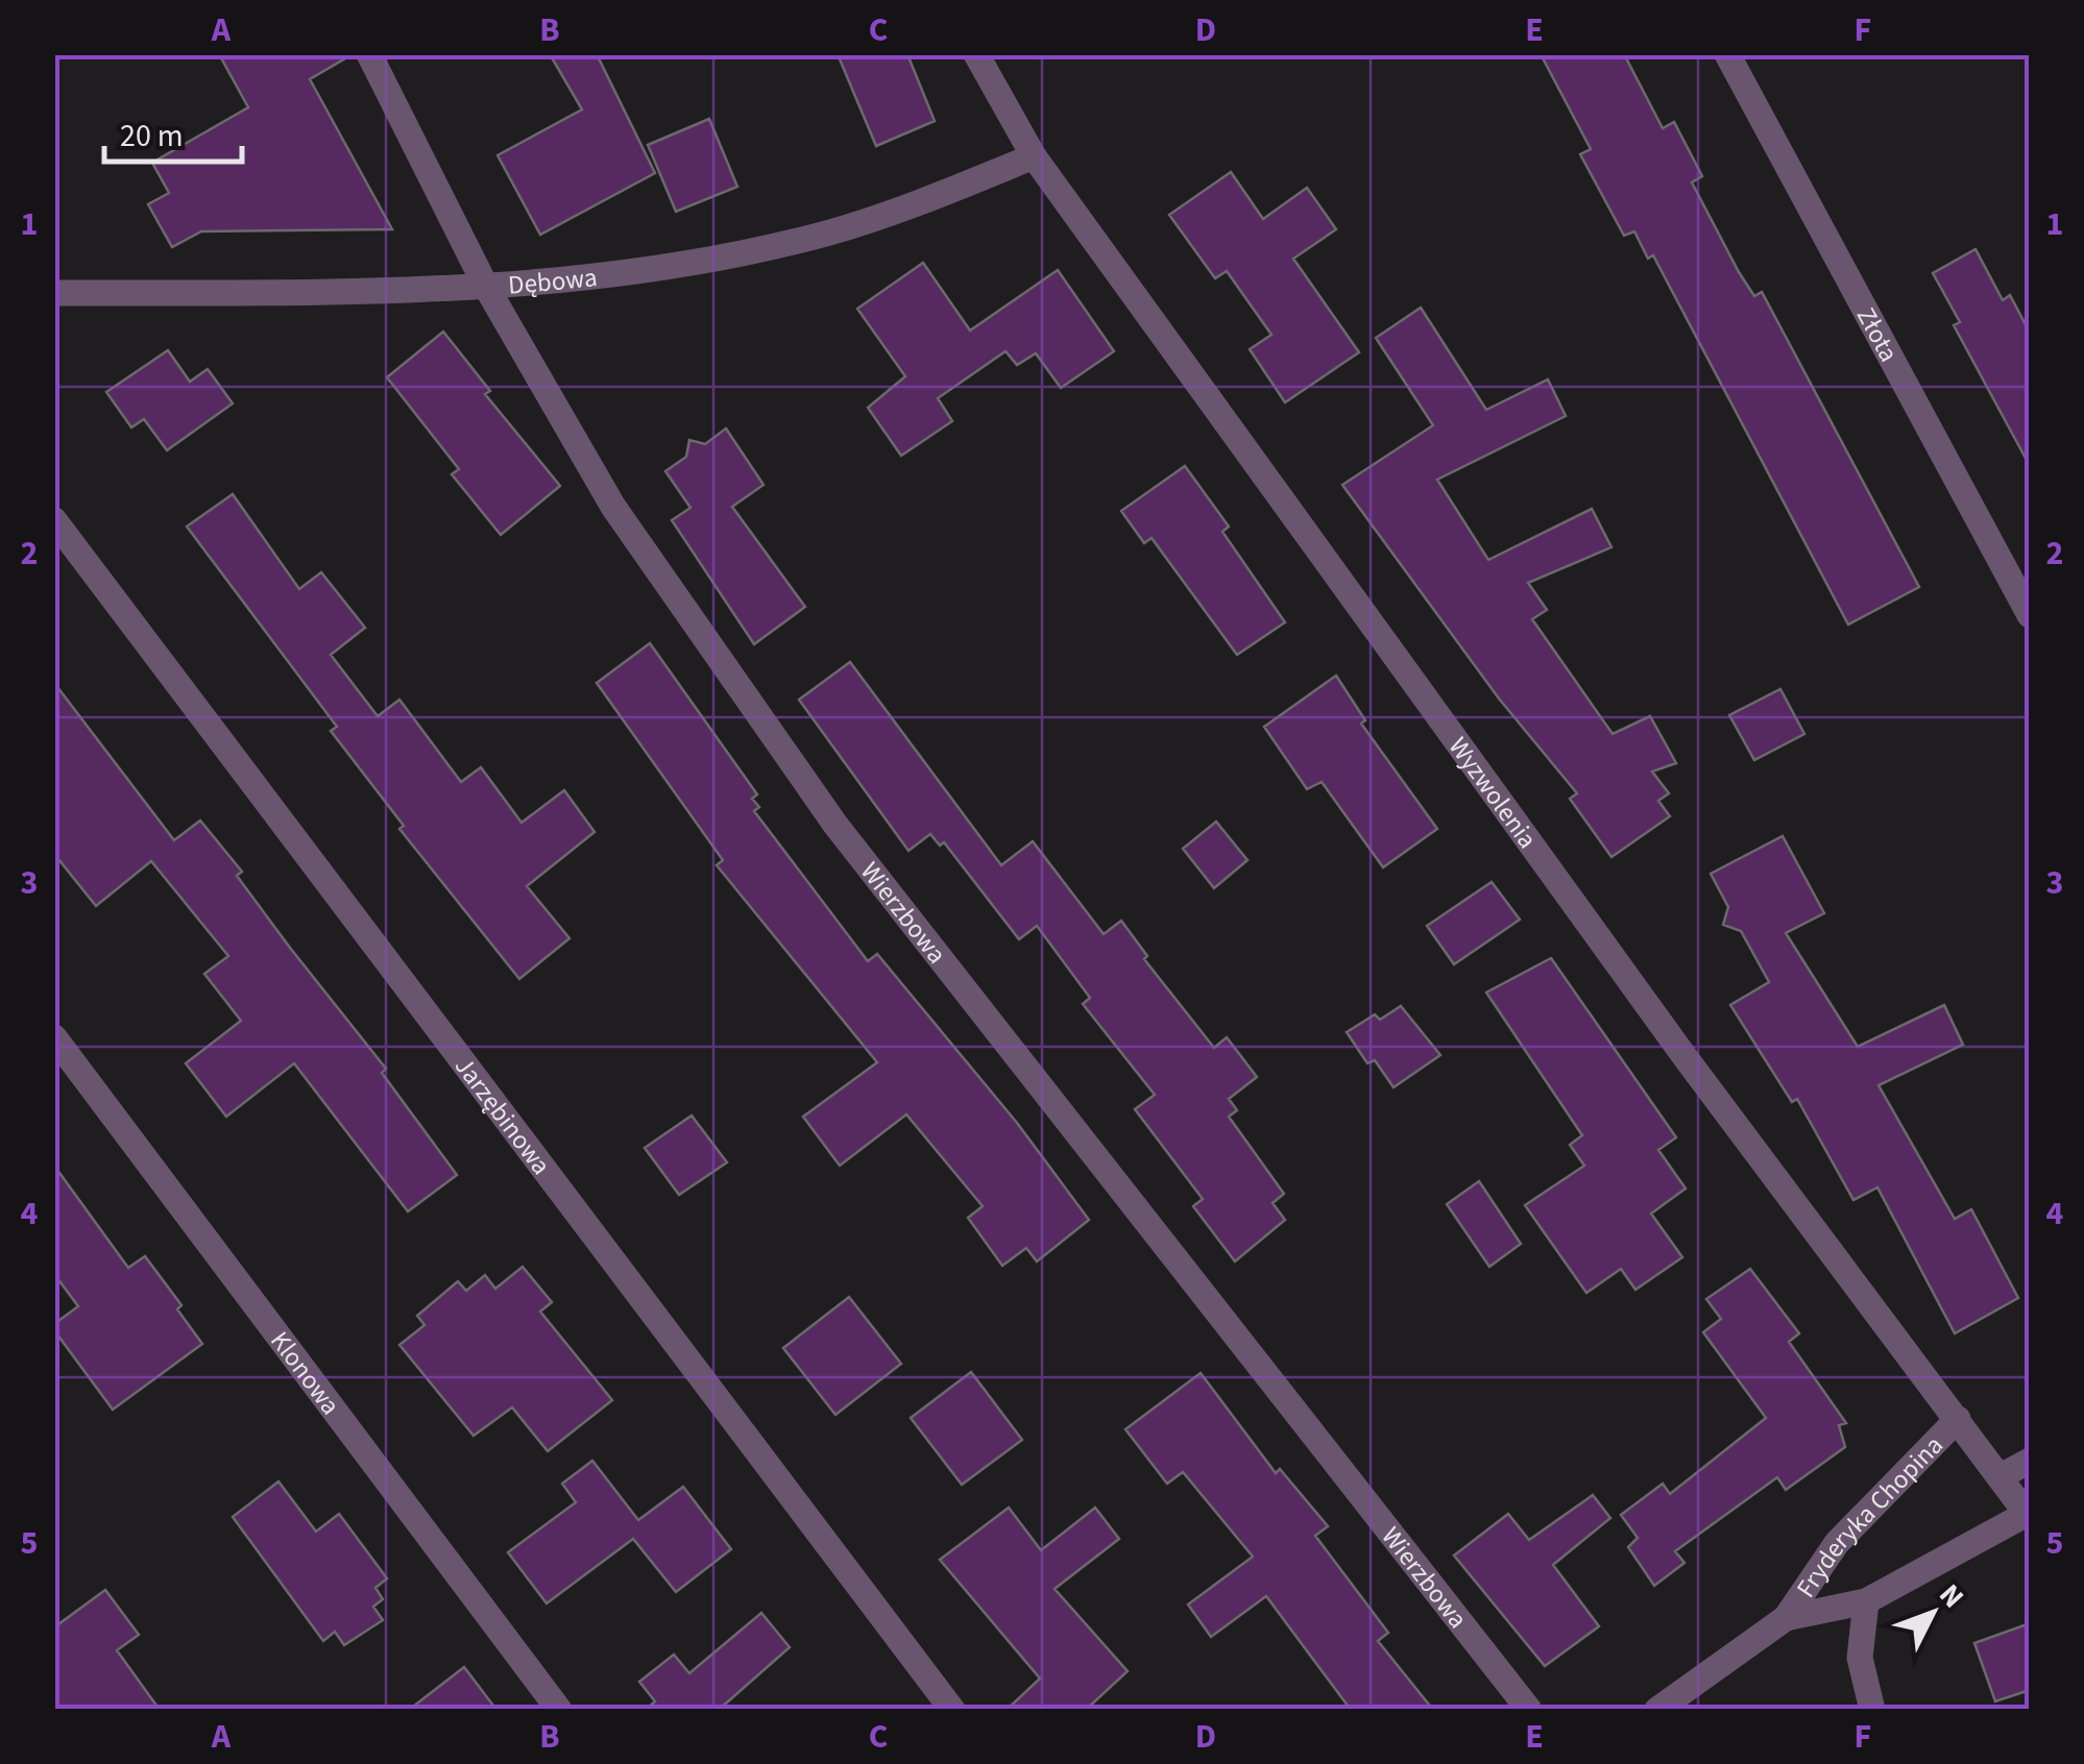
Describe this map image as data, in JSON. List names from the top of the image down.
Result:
{
  "streets": {
    "street": [
      "Dębowa",
      "Złota",
      "Wyzwolenia",
      "Wierzbowa",
      "Jarzębinowa",
      "Klonowa",
      "Fryderyka Chopina"
    ]
  },
  "crossings": [
    ["Dębowa", "Wyzwolenia"],
    ["Dębowa", "Wierzbowa"],
    ["Wyzwolenia", "Fryderyka Chopina"]
  ],
  "scale_bar": "20 m",
  "north": "top right",
  "grid": {
    "columns": [
      "A",
      "B",
      "C",
      "D",
      "E",
      "F"
    ],
    "rows": [
      "1",
      "2",
      "3",
      "4",
      "5"
    ]
  }
}
